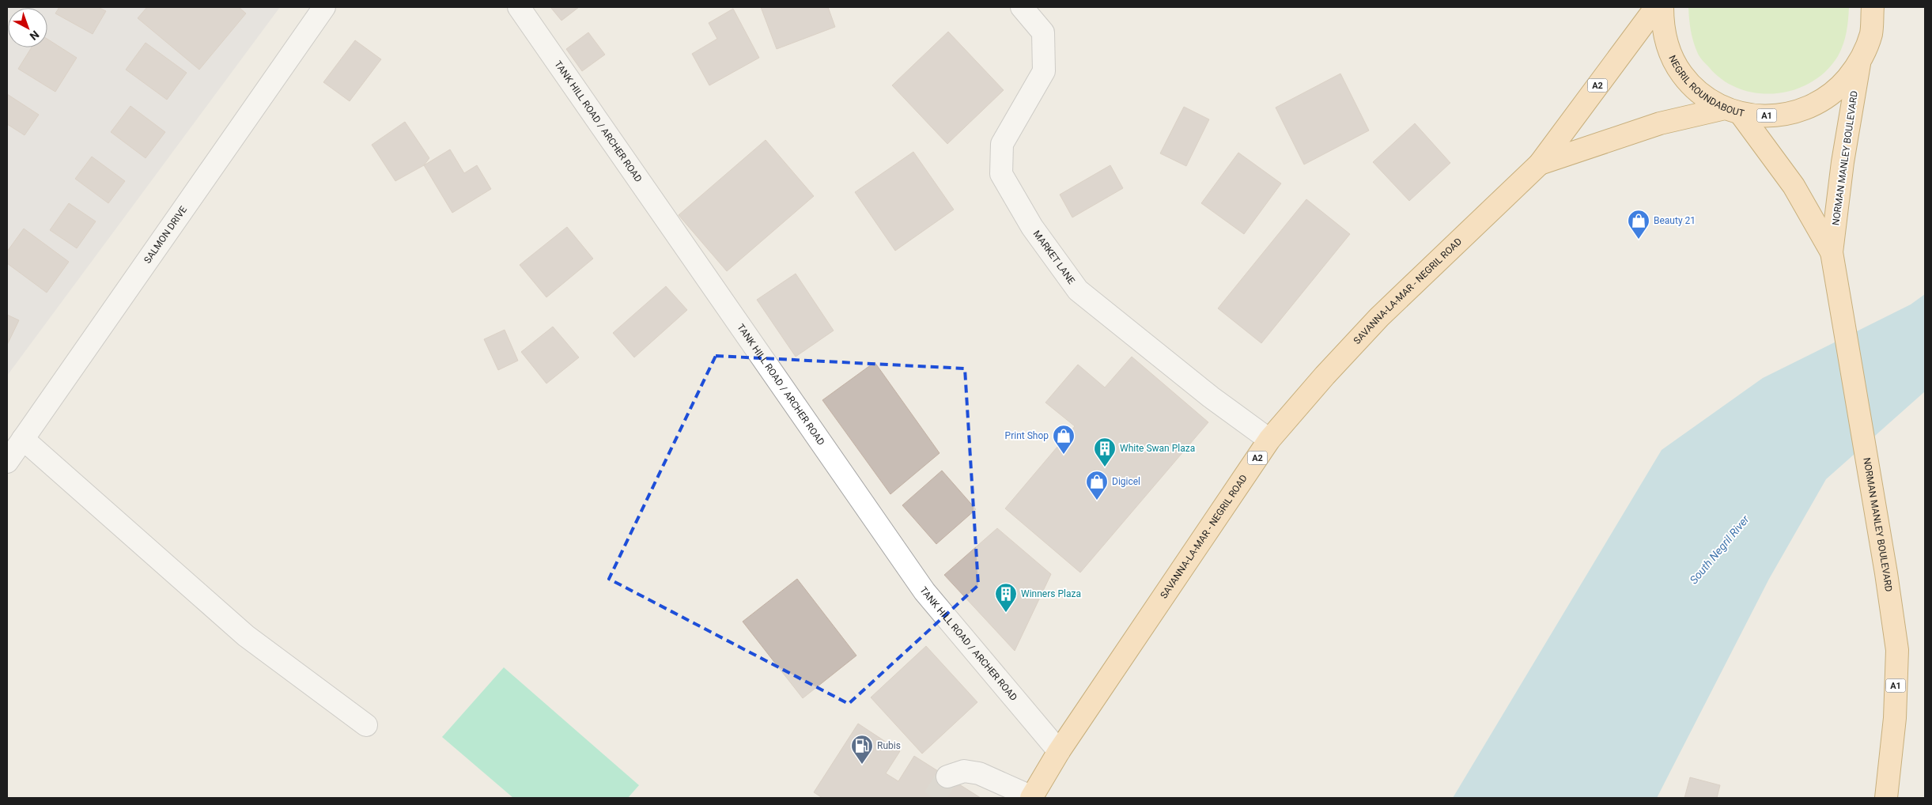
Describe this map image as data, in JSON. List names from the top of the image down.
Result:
{
  "streets": {
    "main road": [
      "NEGRIL ROUNDABOUT",
      "A2",
      "A1",
      "NORMAN MANLEY BOULEVARD",
      "SAVANNA-LA-MAR - NEGRIL ROAD"
    ],
    "street": ["TANK HILL ROAD / ARCHER ROAD", "SALMON DRIVE", "MARKET LANE"]
  },
  "crossings": [
    ["NEGRIL ROUNDABOUT", "NORMAN MANLEY BOULEVARD"],
    ["NEGRIL ROUNDABOUT", "SAVANNA-LA-MAR - NEGRIL ROAD"],
    ["TANK HILL ROAD / ARCHER ROAD", "SAVANNA-LA-MAR - NEGRIL ROAD"],
    ["NORMAN MANLEY BOULEVARD", "SAVANNA-LA-MAR - NEGRIL ROAD"],
    ["MARKET LANE", "SAVANNA-LA-MAR - NEGRIL ROAD"]
  ],
  "water": ["South Negril River"],
  "places": {
    "shop": ["Beauty 21", "Print Shop", "Digicel"],
    "building": ["White Swan Plaza", "Winners Plaza"],
    "fuel station": ["Rubis"]
  },
  "north": "bottom right"
}
